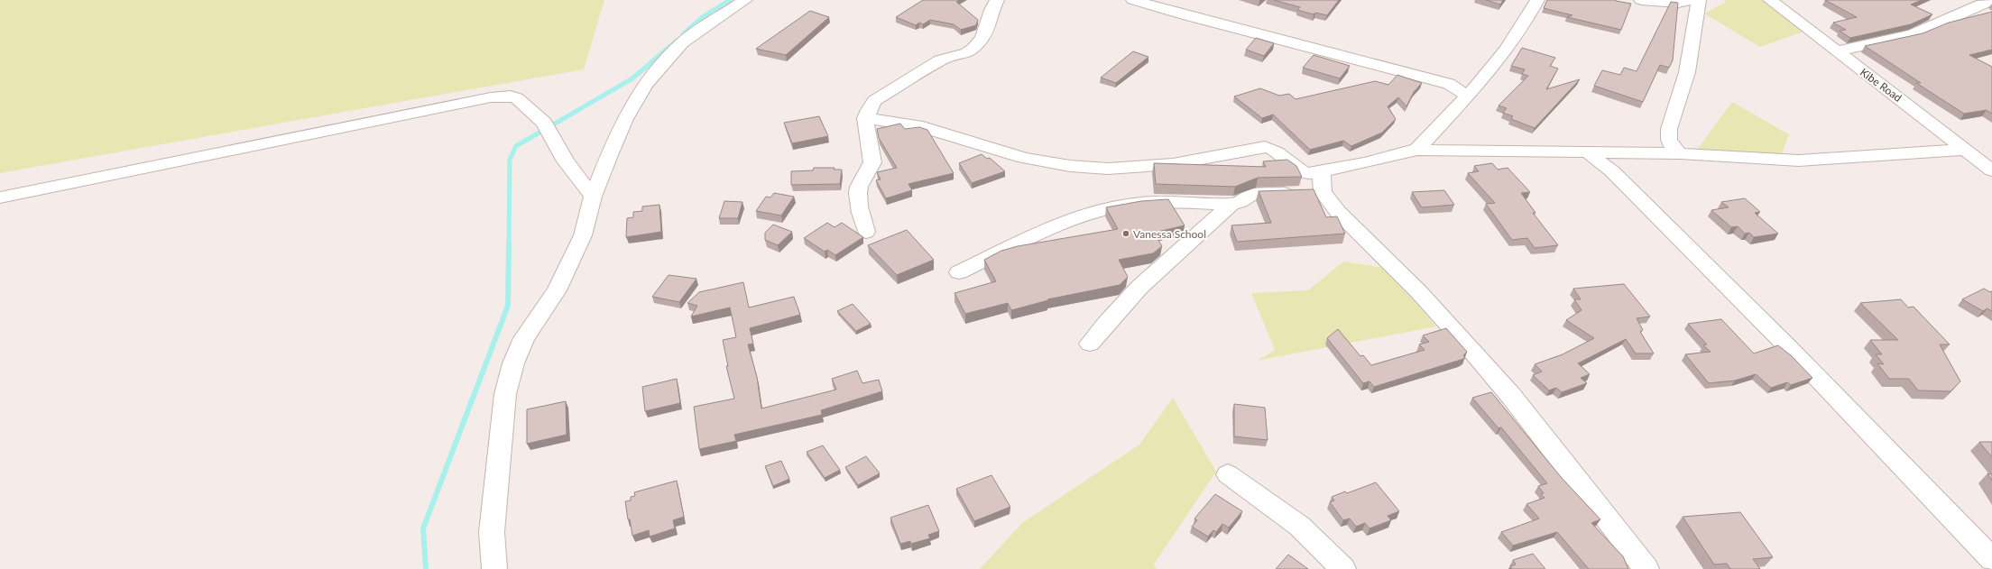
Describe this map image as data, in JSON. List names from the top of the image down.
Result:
{
  "streets": {
    "street": ["Kibe Road"]
  },
  "places": ["Vanessa School"]
}
